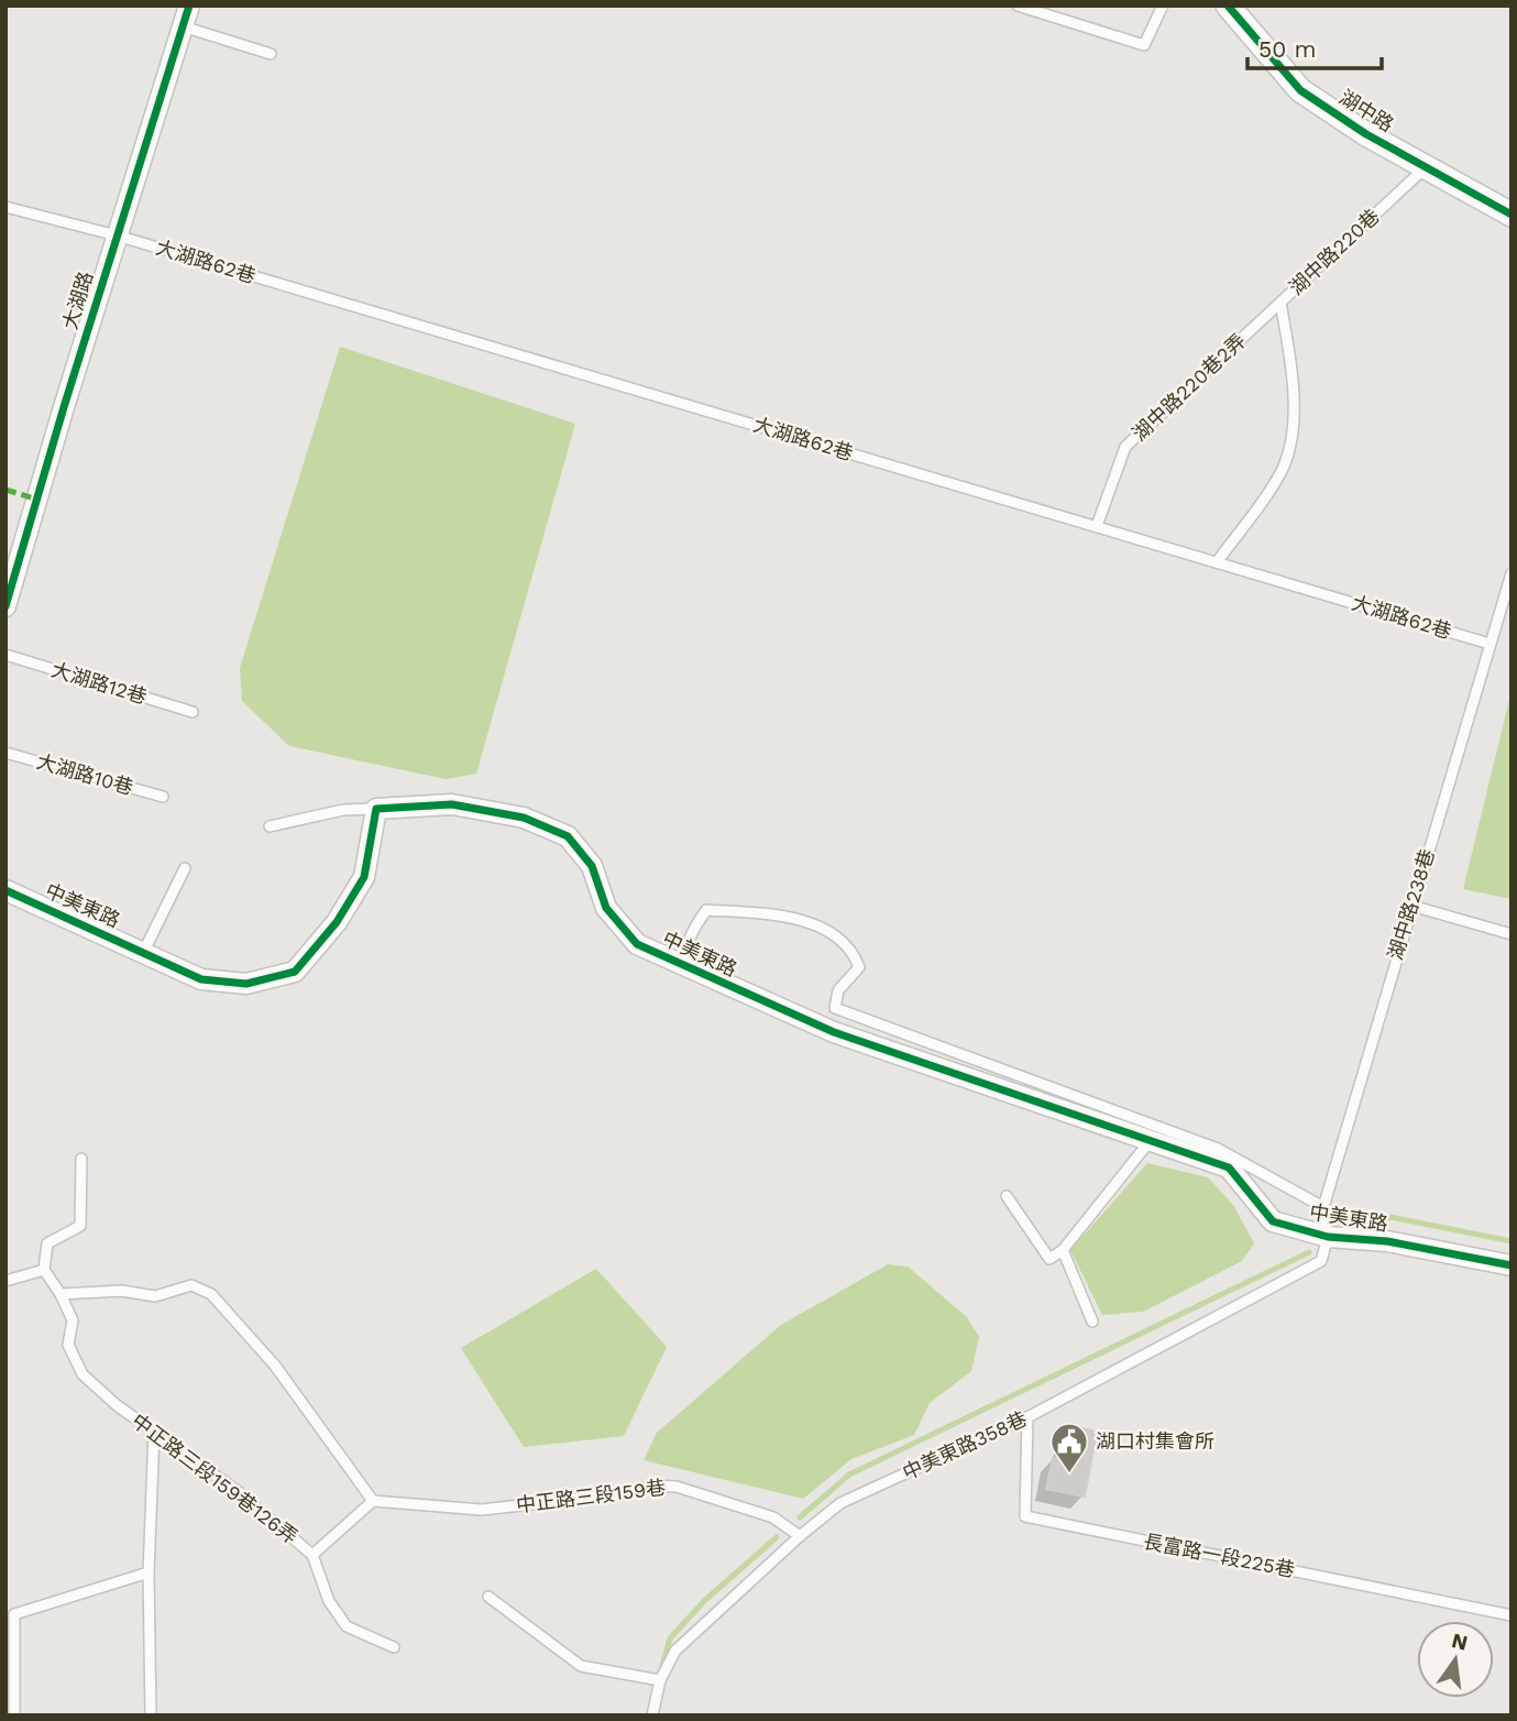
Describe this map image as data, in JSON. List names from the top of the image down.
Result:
{
  "streets": {
    "street": ["湖中路", "大湖路", "中美東路"],
    "lane": [
      "湖中路220巷",
      "大湖路62巷",
      "湖中路220巷2弄",
      "大湖路12巷",
      "大湖路10巷",
      "湖中路238巷",
      "中美東路358巷",
      "中正路三段159巷126弄",
      "中正路三段159巷",
      "長富路一段225巷"
    ]
  },
  "crossings": [
    ["湖中路", "湖中路220巷"],
    ["湖中路220巷", "大湖路62巷"],
    ["湖中路220巷", "湖中路220巷2弄"],
    ["大湖路62巷", "大湖路"],
    ["大湖路62巷", "湖中路220巷2弄"],
    ["大湖路62巷", "湖中路238巷"],
    ["湖中路238巷", "中美東路"],
    ["湖中路238巷", "中美東路358巷"],
    ["中美東路", "中美東路358巷"],
    ["中美東路358巷", "中正路三段159巷"],
    ["中美東路358巷", "長富路一段225巷"]
  ],
  "places": {
    "public building": ["湖口村集會所"]
  },
  "scale_bar": "50 m",
  "north": "top"
}
